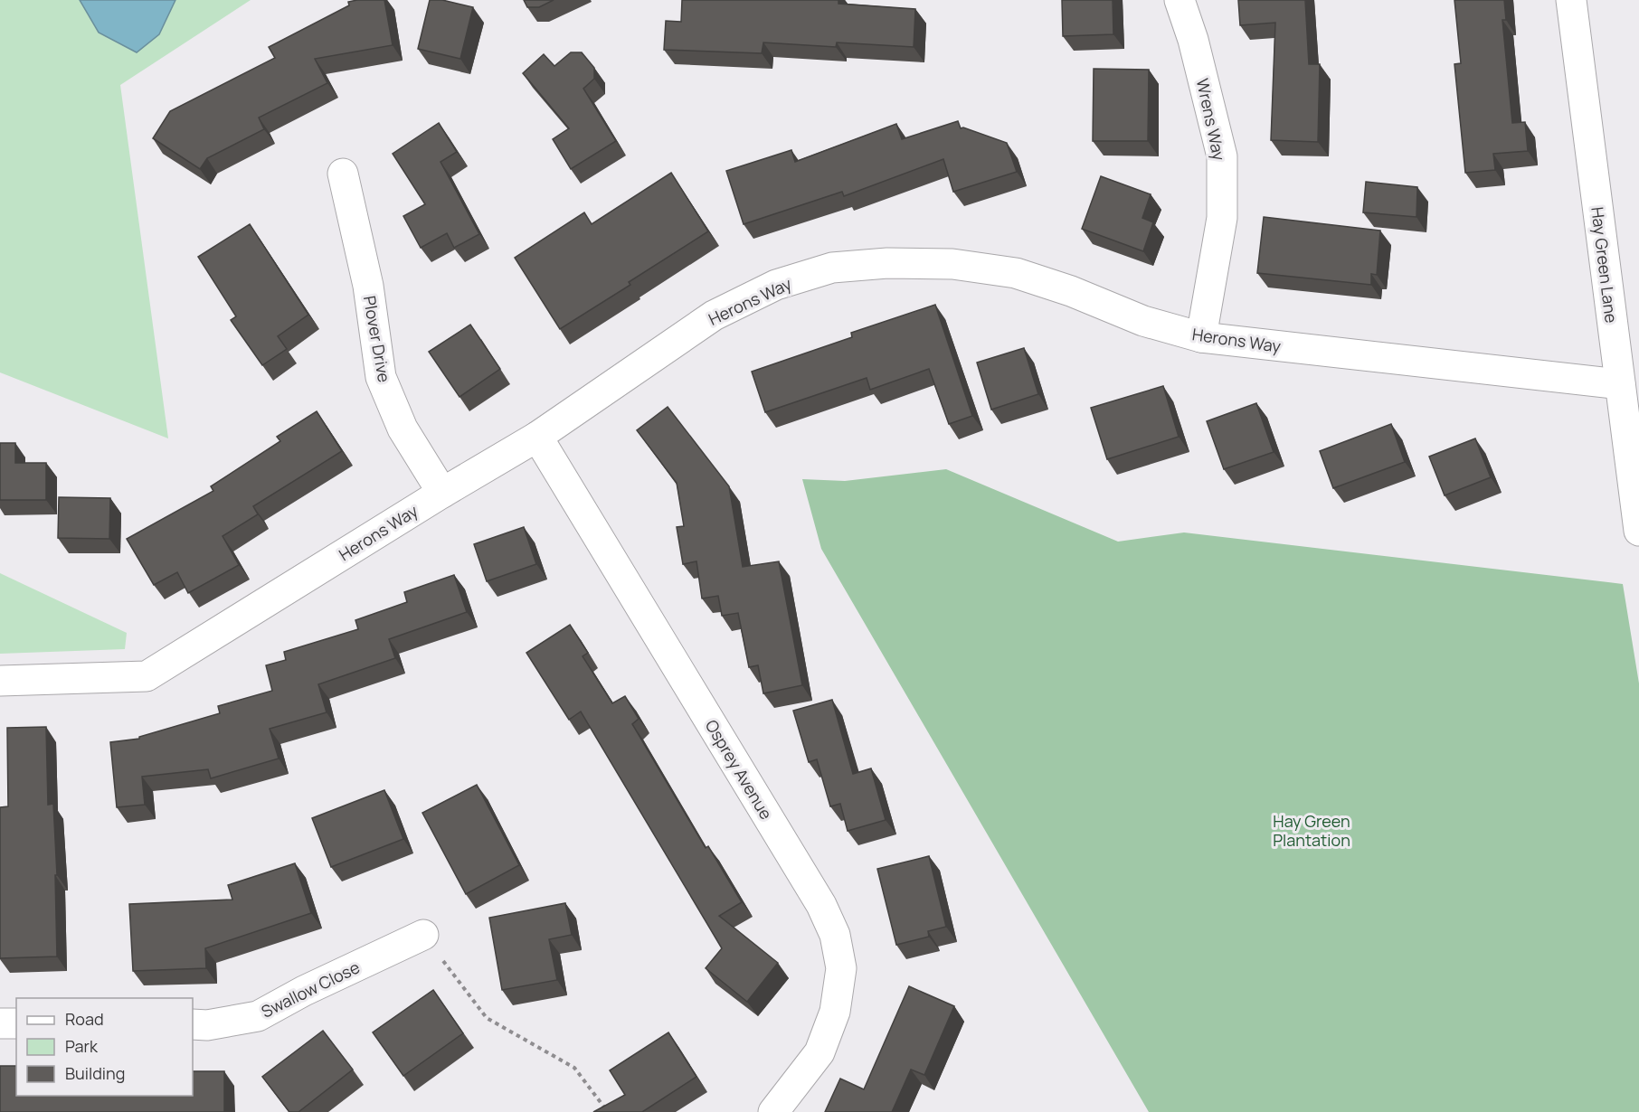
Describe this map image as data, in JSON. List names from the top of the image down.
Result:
{
  "streets": {
    "street": [
      "Wrens Way",
      "Hay Green Lane",
      "Herons Way",
      "Plover Drive",
      "Osprey Avenue",
      "Swallow Close"
    ]
  },
  "crossings": [
    ["Wrens Way", "Herons Way"],
    ["Hay Green Lane", "Herons Way"],
    ["Herons Way", "Plover Drive"],
    ["Herons Way", "Osprey Avenue"]
  ],
  "parks": ["Hay Green Plantation"],
  "legend": ["Road", "Park", "Building"]
}
